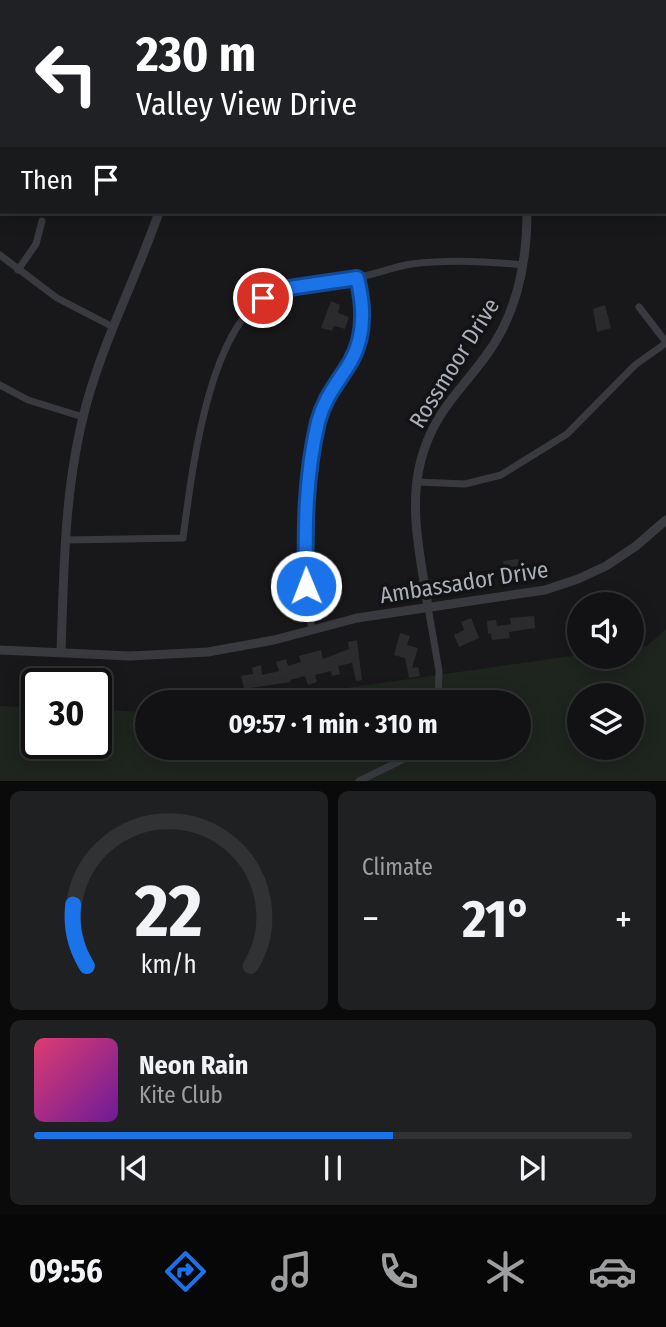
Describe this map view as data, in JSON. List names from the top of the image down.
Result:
{
  "streets": {
    "street": ["Rossmoor Drive", "Ambassador Drive"]
  },
  "crossings": [
    ["Rossmoor Drive", "Ambassador Drive"]
  ],
  "page": {
    "turn": ["230 m", "Valley View Drive"],
    "then": "Then",
    "limit": "30",
    "trip": "09:57 · 1 min · 310 m",
    "tile": "Climate",
    "heat": ["−", "21°", "+"],
    "song": ["Neon Rain", "Kite Club"],
    "tabs": "09:56",
    "gauge": ["22", "km/h"]
  }
}
